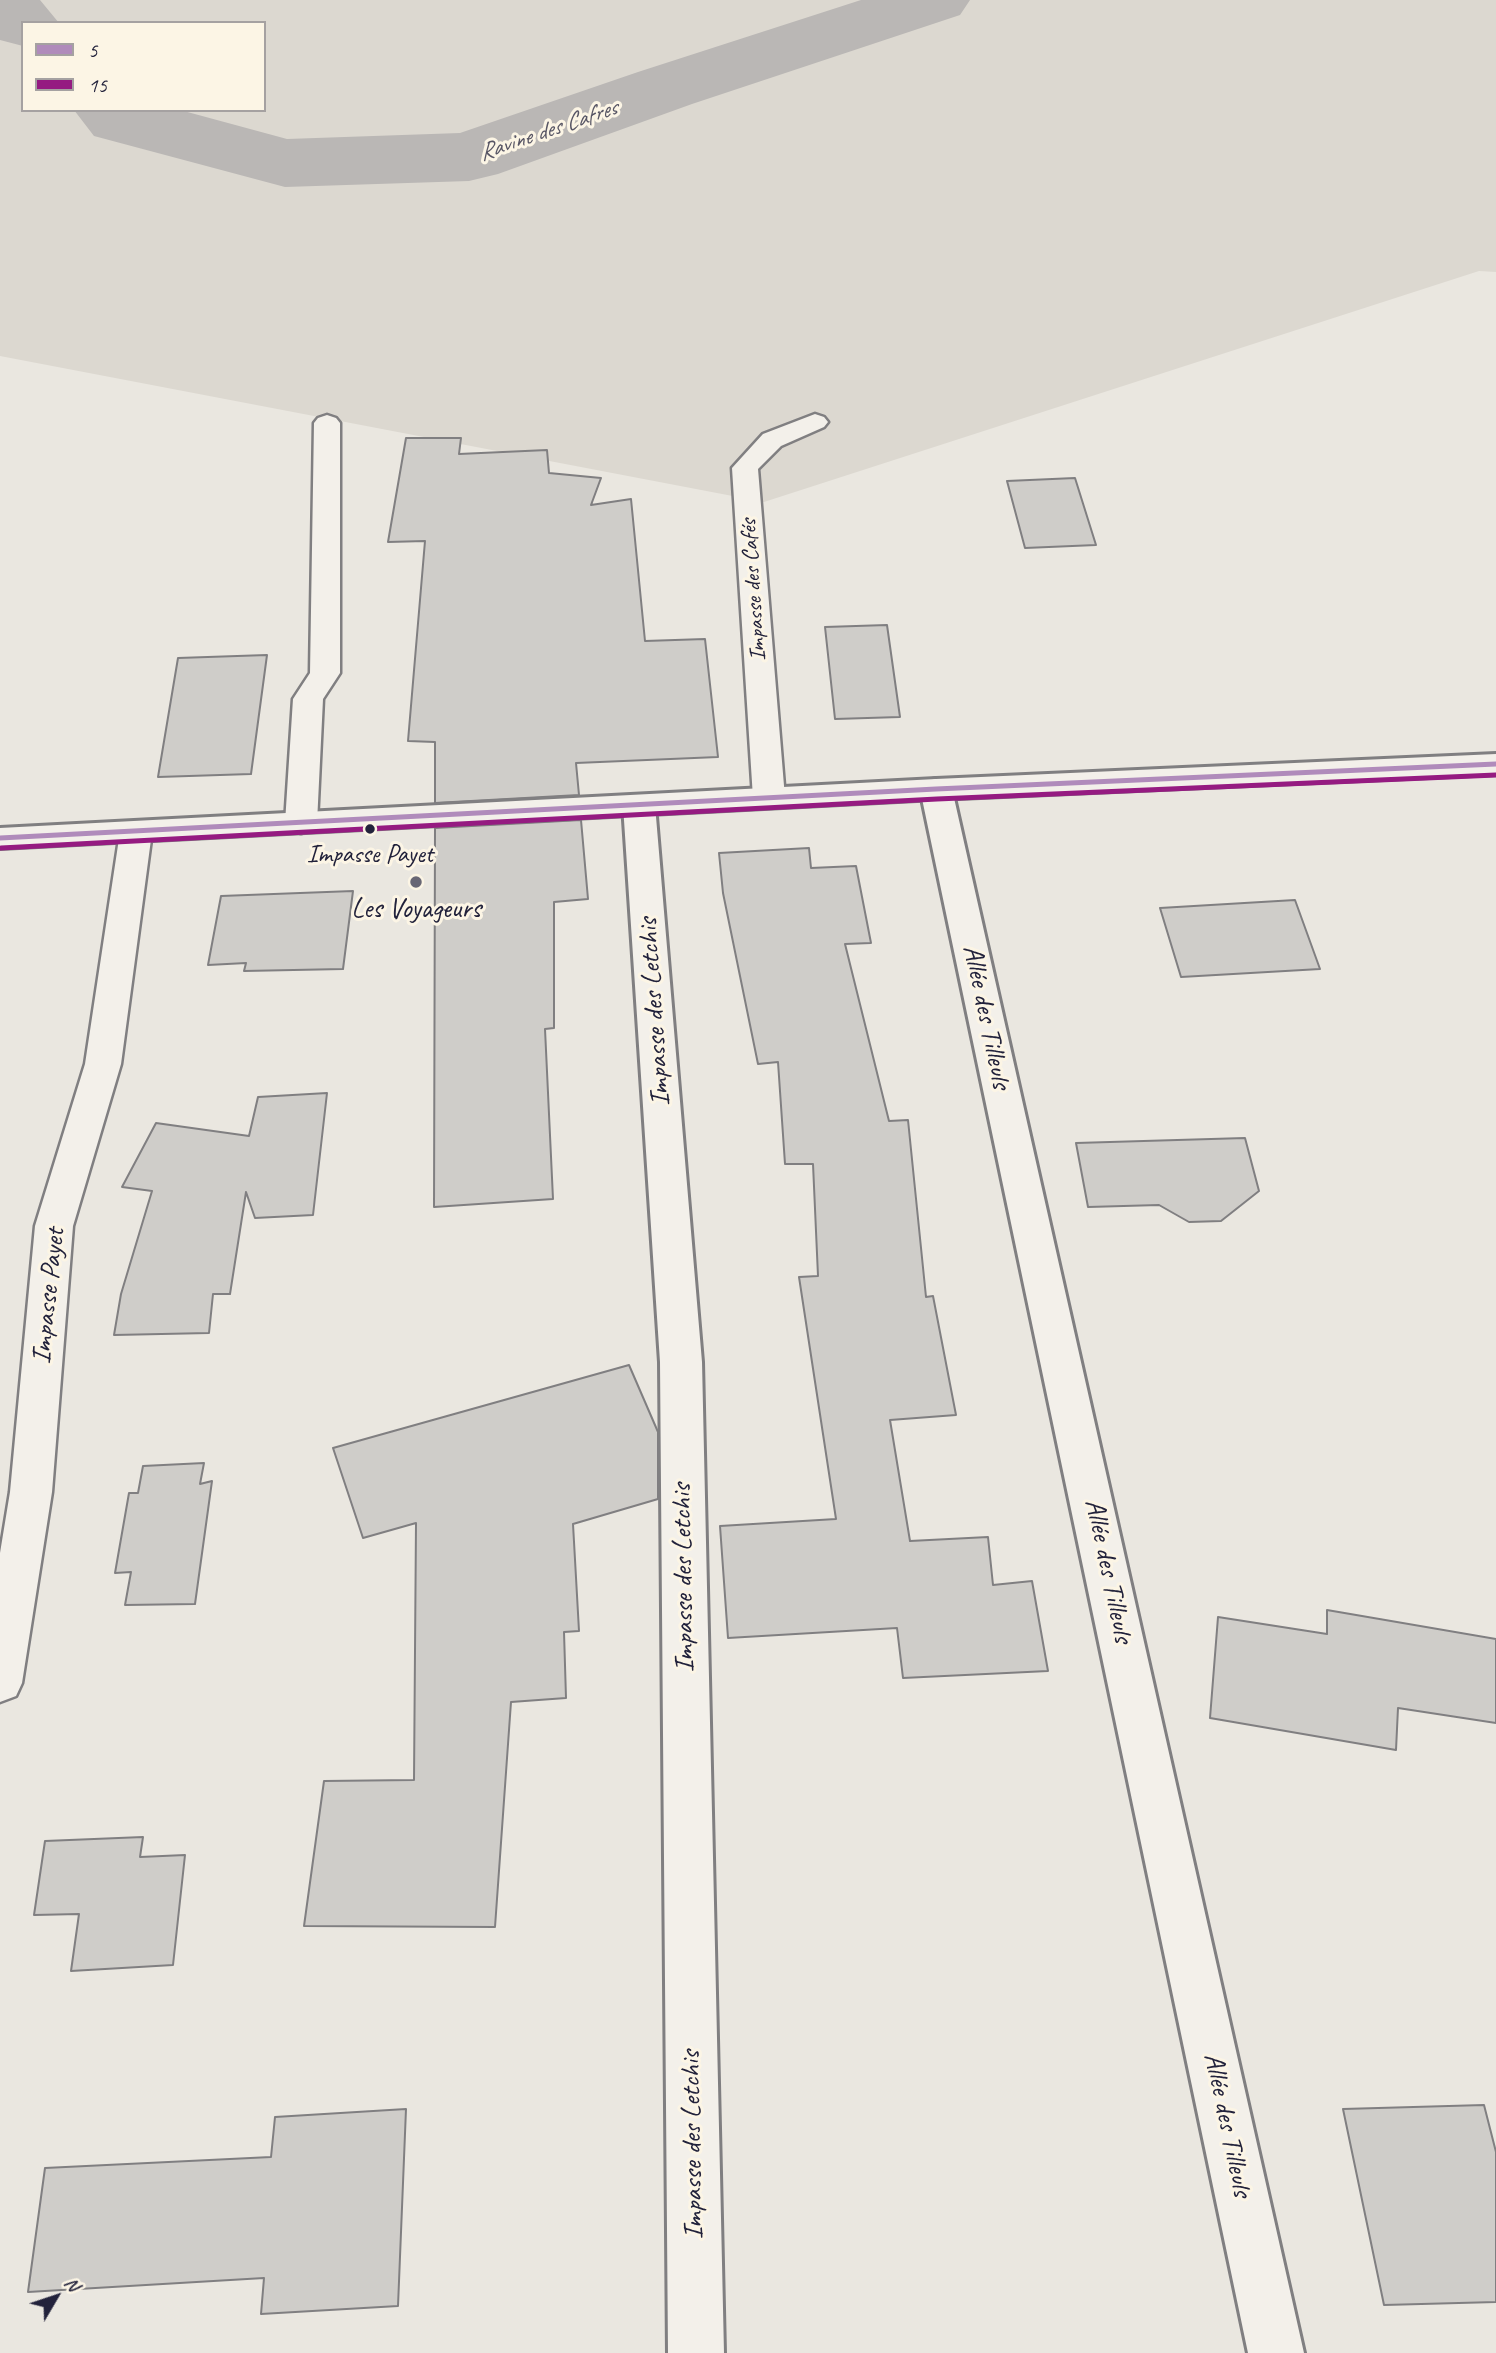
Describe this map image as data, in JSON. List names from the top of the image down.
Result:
{
  "streets": {
    "street": ["Impasse des Letchis", "Allée des Tilleuls"],
    "lane": ["Impasse des Cafés", "Impasse Payet"]
  },
  "water": ["Ravine des Cafres"],
  "places": ["Impasse Payet", "Les Voyageurs"],
  "lines": ["transit line 5", "transit line 15"],
  "legend": ["5", "15"],
  "north": "top right"
}
